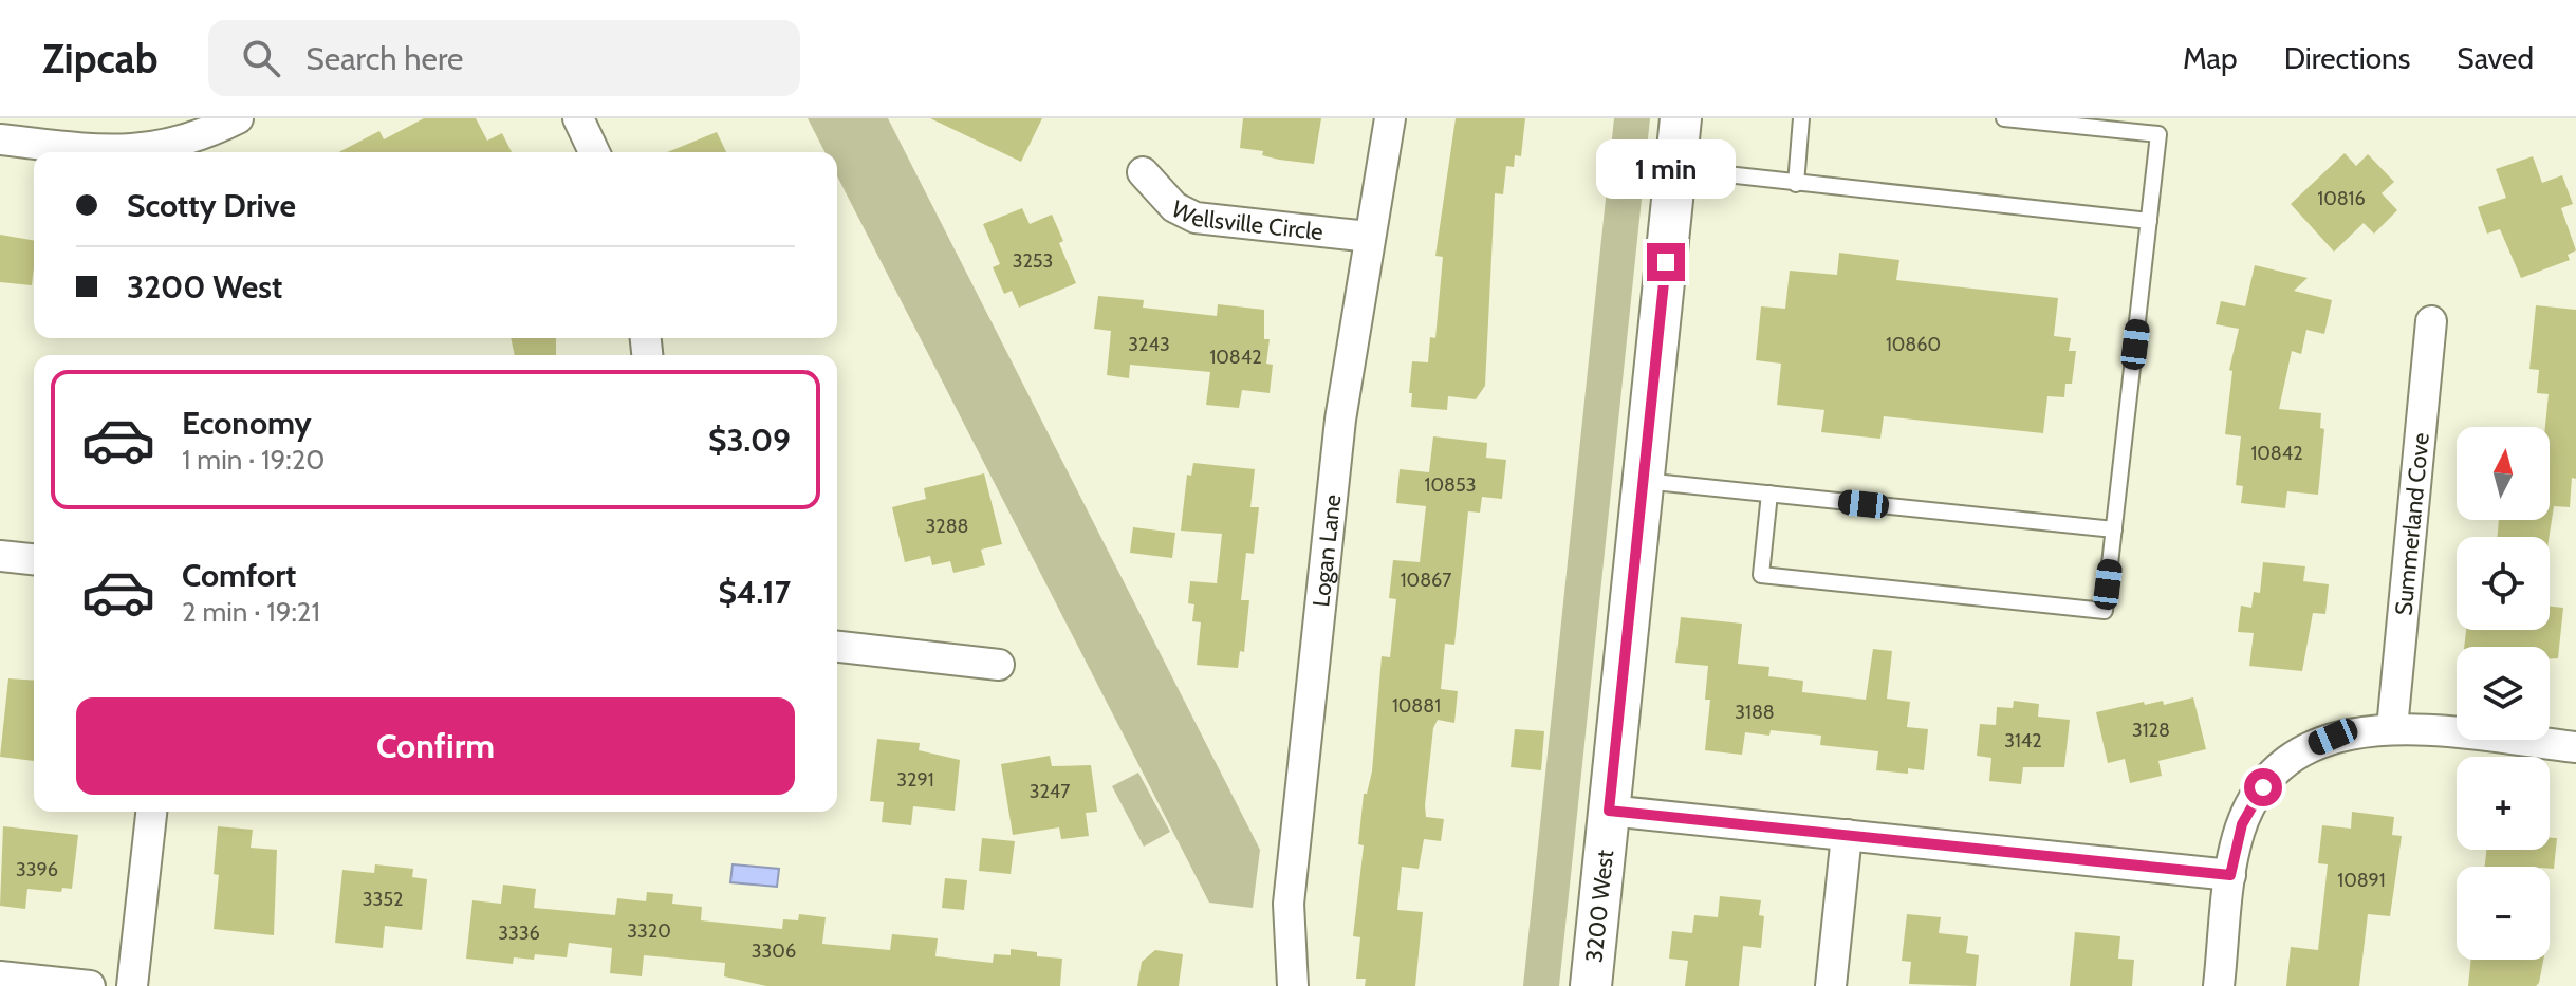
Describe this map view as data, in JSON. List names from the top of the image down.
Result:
{
  "streets": {
    "street": [
      "Wellsville Circle",
      "Summerland Cove",
      "Logan Lane",
      "3200 West"
    ]
  },
  "crossings": [
    ["Wellsville Circle", "Logan Lane"]
  ],
  "house_numbers": [
    "10816",
    "3253",
    "3243",
    "10860",
    "10842",
    "10842",
    "10853",
    "3288",
    "10867",
    "10881",
    "3188",
    "3128",
    "3142",
    "3291",
    "3247",
    "3396",
    "10891",
    "3352",
    "3320",
    "3336",
    "3306"
  ],
  "north": "top",
  "page": {
    "header": "Zipcab",
    "search": "Search here",
    "nav": ["Map", "Directions", "Saved"],
    "bubble": "1 min",
    "banner": ["Scotty Drive", "3200 West"],
    "list": [
      {
        "name": "Economy",
        "note": "1 min · 19:20",
        "value": "$3.09"
      },
      {
        "name": "Comfort",
        "note": "2 min · 19:21",
        "value": "$4.17"
      }
    ],
    "map_buttons": ["+", "−"],
    "buttons": "Confirm"
  }
}
